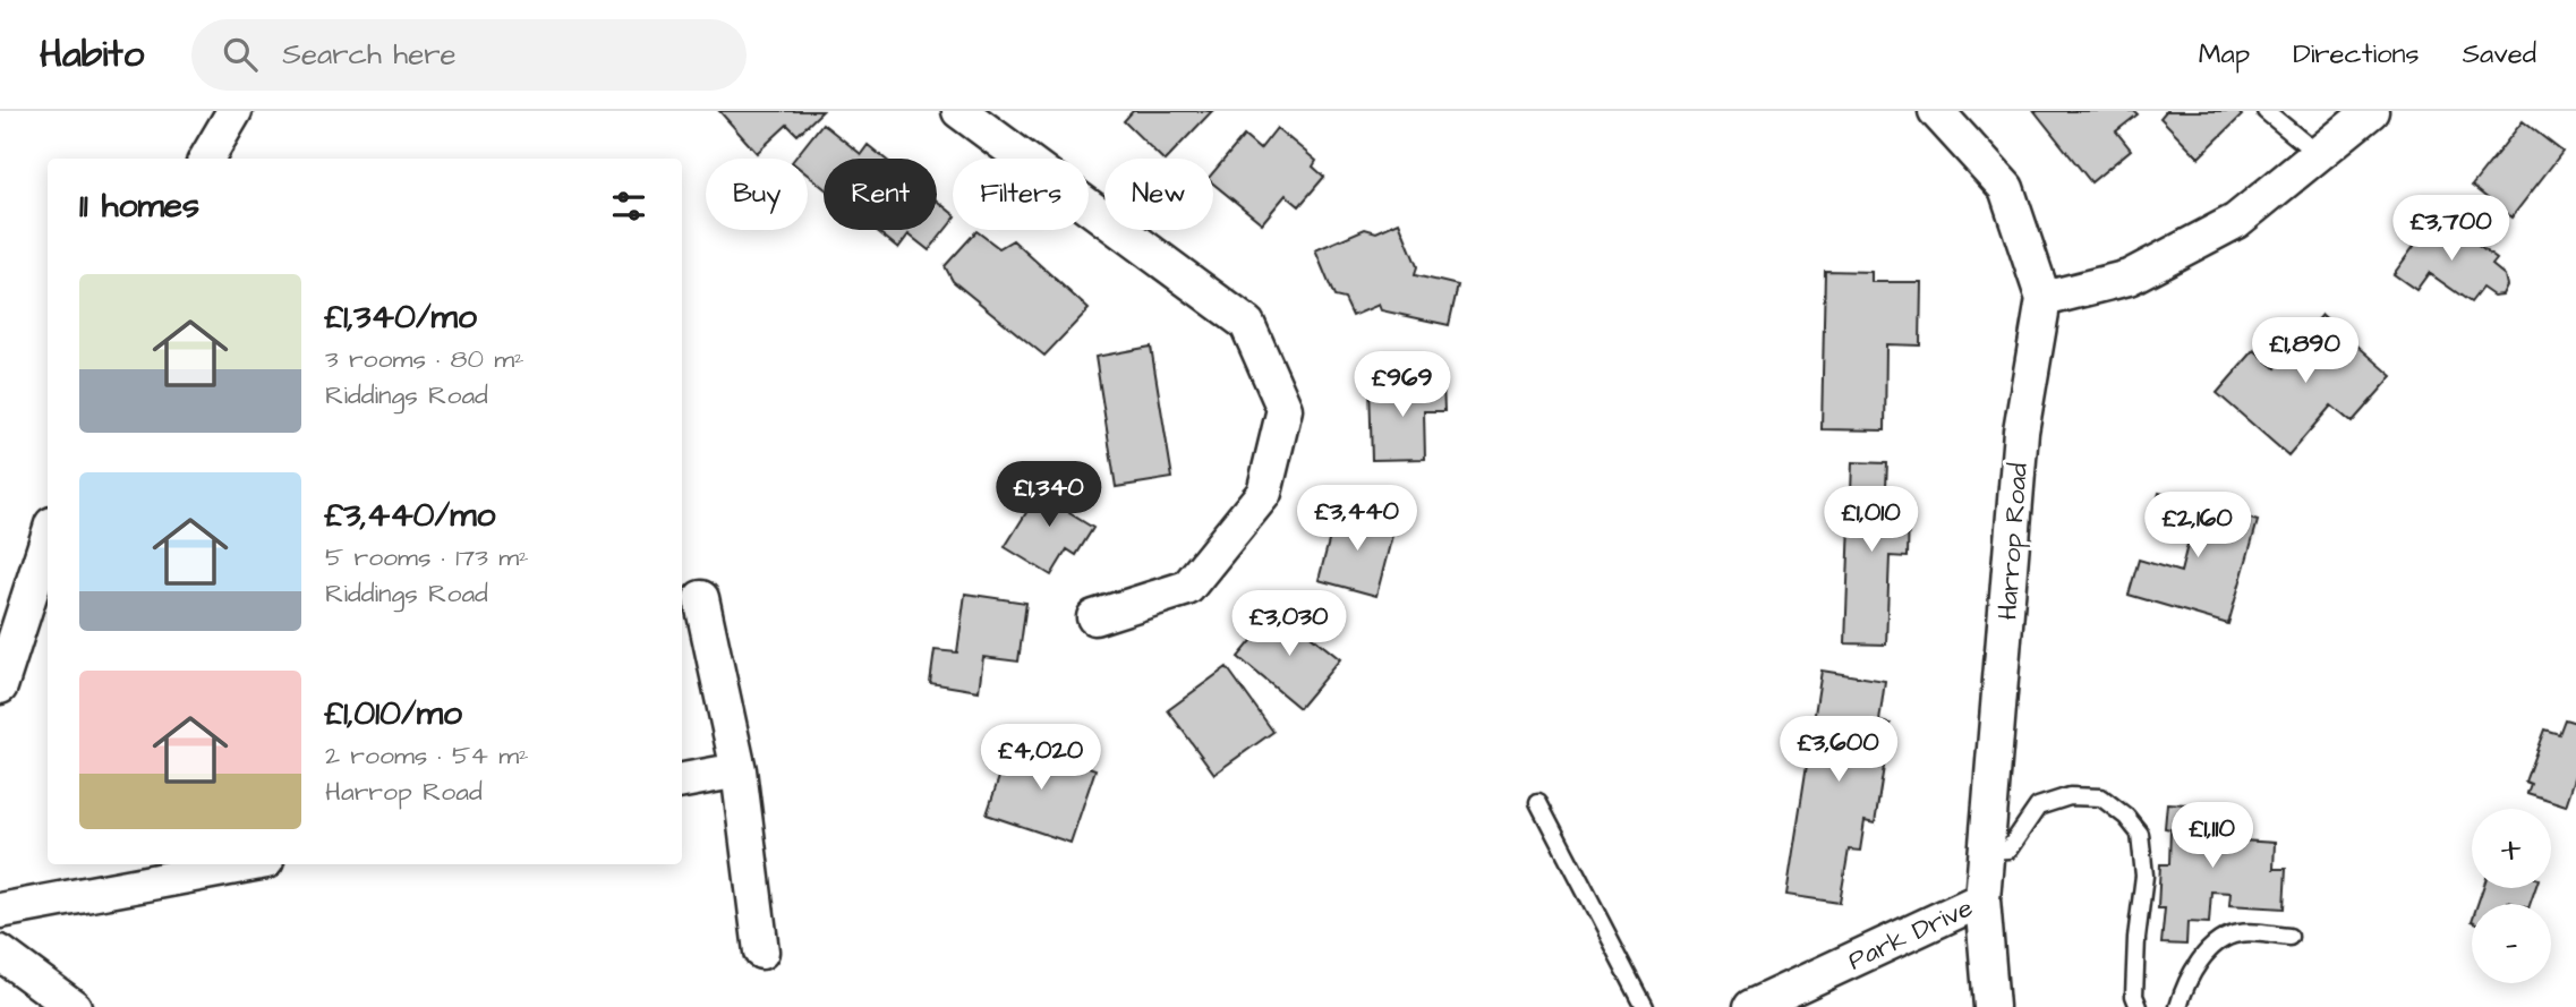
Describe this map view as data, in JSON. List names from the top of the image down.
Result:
{
  "streets": {
    "street": ["Harrop Road", "Park Drive"]
  },
  "crossings": [
    ["Harrop Road", "Park Drive"]
  ],
  "page": {
    "header": "Habito",
    "search": "Search here",
    "nav": ["Map", "Directions", "Saved"],
    "chip": [
      "Buy",
      "Rent",
      "Filters",
      "New"
    ],
    "heading": "11 homes",
    "price": [
      "£3,700",
      "£1,890",
      "£969",
      "£1,340",
      "£3,440",
      "£1,010",
      "£2,160",
      "£3,030",
      "£3,600",
      "£4,020",
      "£1,110"
    ],
    "list": [
      {
        "name": "£1,340/mo",
        "note": "3 rooms · 80 m² · Riddings Road"
      },
      {
        "name": "£3,440/mo",
        "note": "5 rooms · 173 m² · Riddings Road"
      },
      {
        "name": "£1,010/mo",
        "note": "2 rooms · 54 m² · Harrop Road"
      }
    ],
    "map_buttons": ["+", "−"]
  }
}
